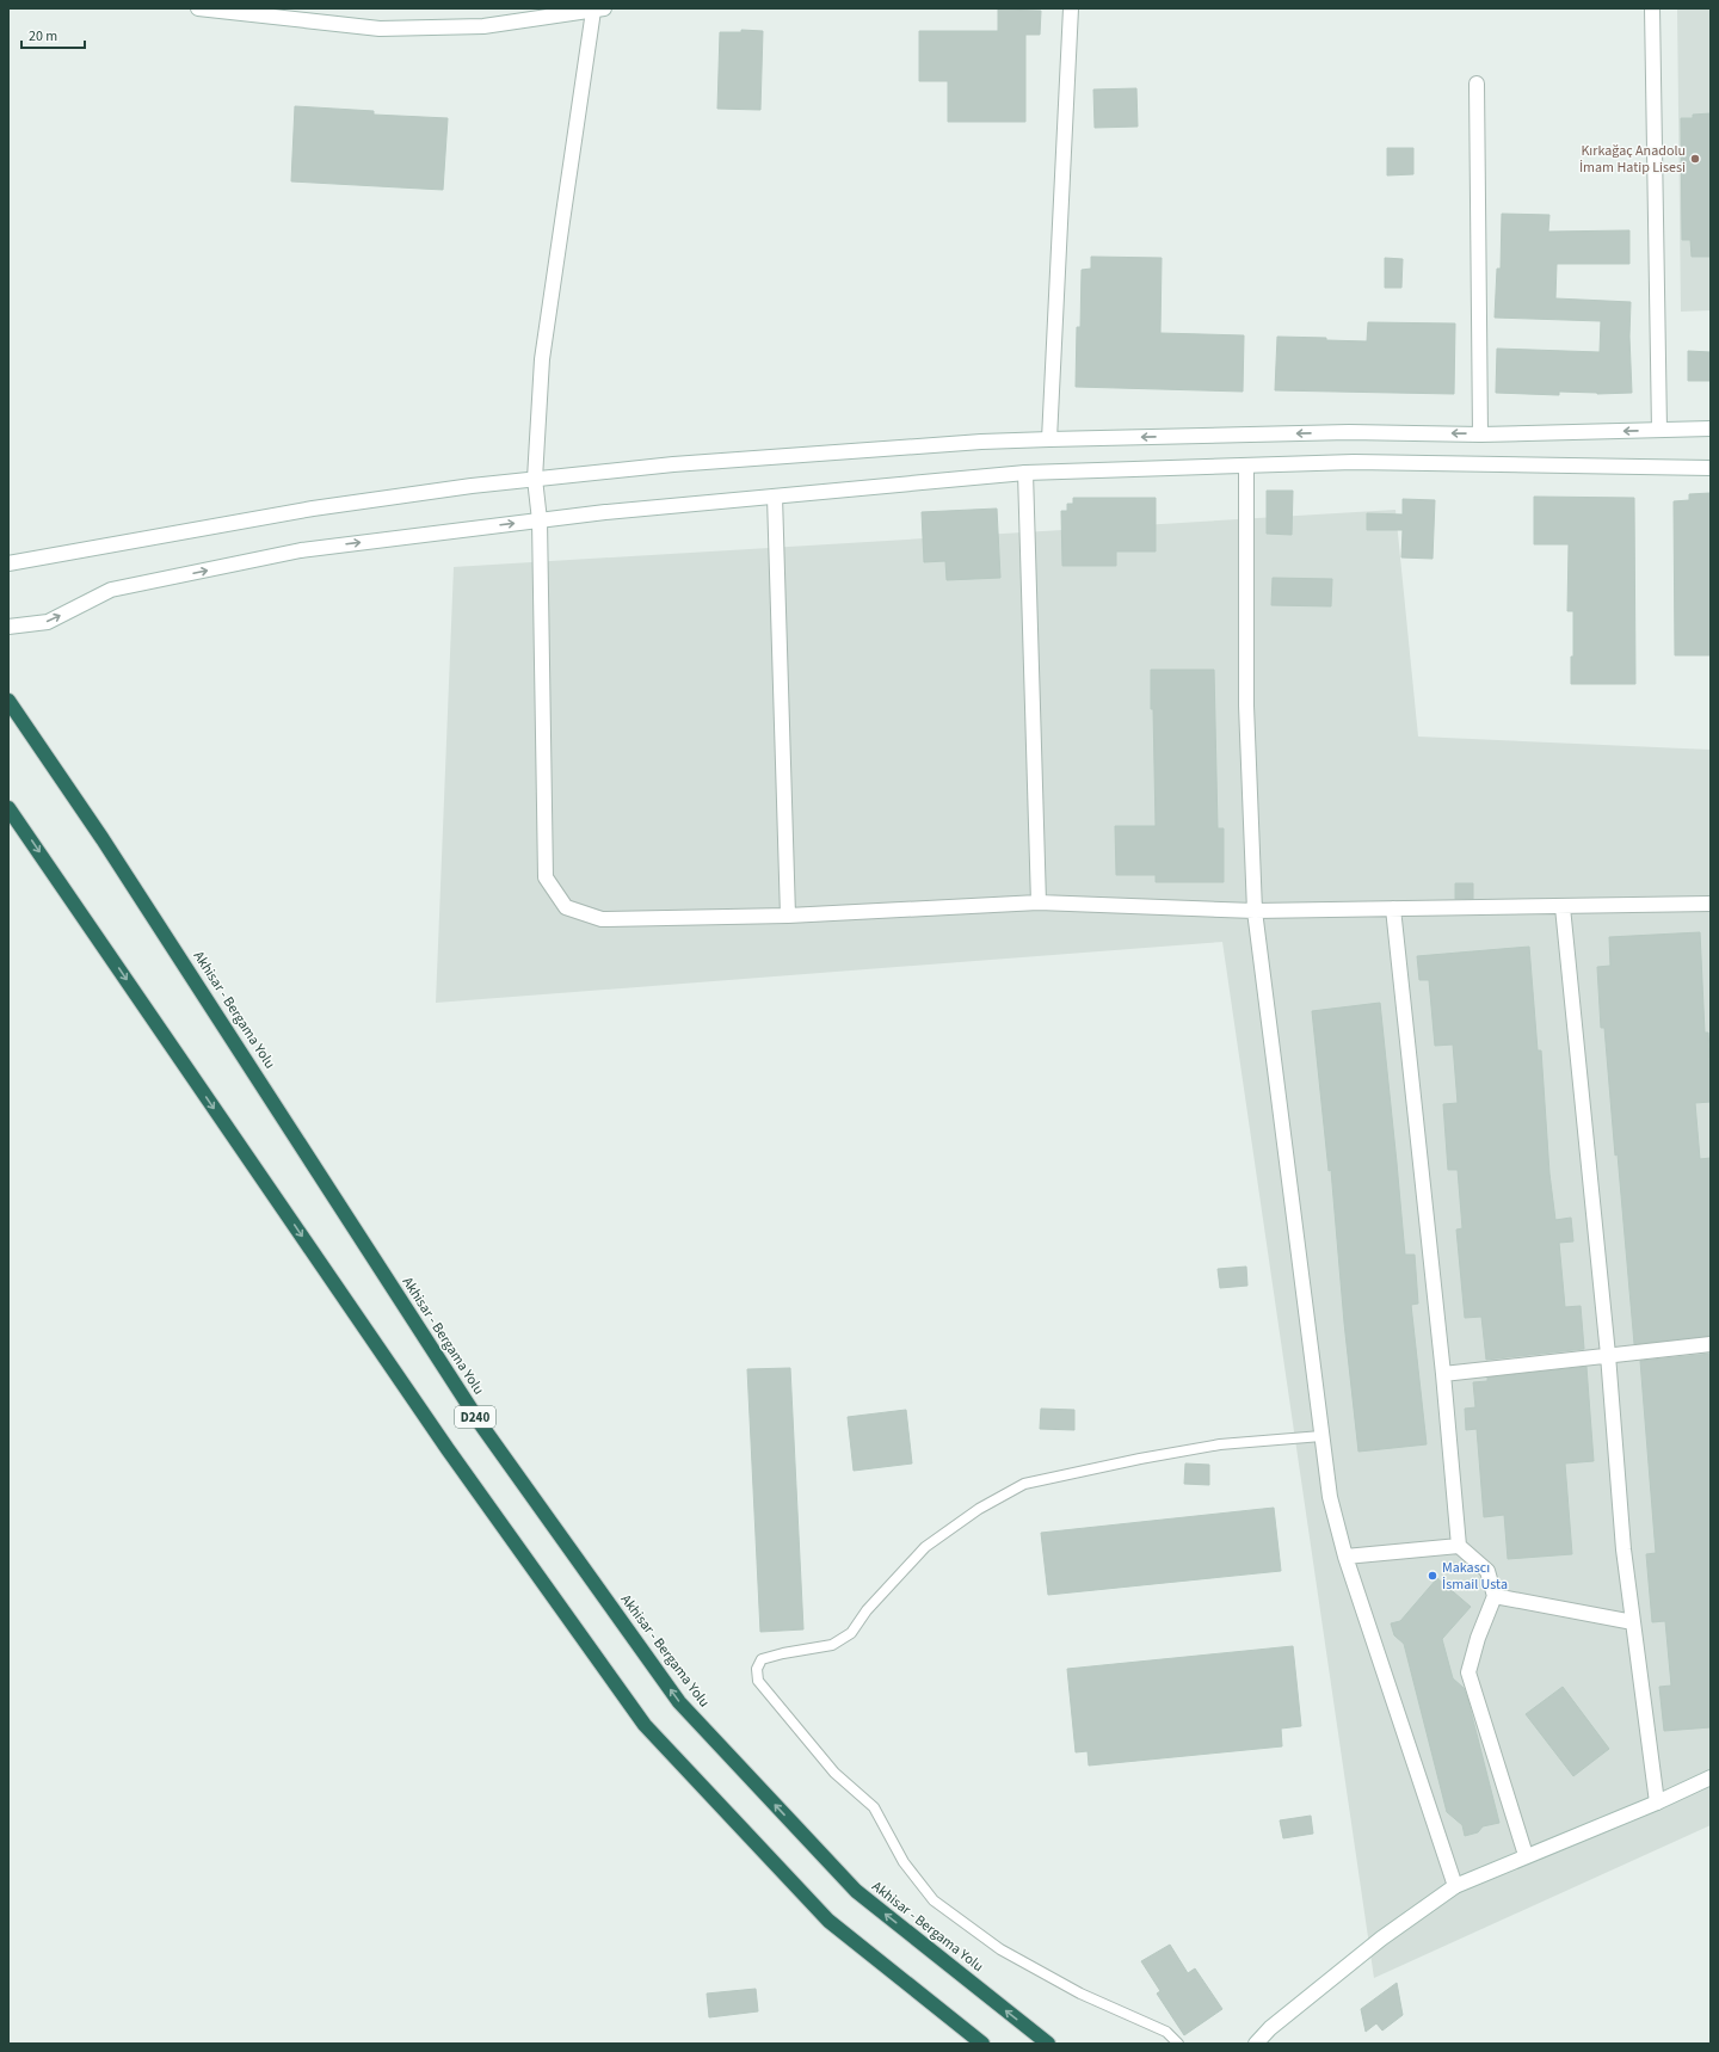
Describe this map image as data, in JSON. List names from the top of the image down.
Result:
{
  "streets": {
    "highway": ["Akhisar - Bergama Yolu", "D240"]
  },
  "places": ["Kırkağaç Anadolu İmam Hatip Lisesi", "Makascı İsmail Usta"],
  "scale_bar": "20 m"
}
